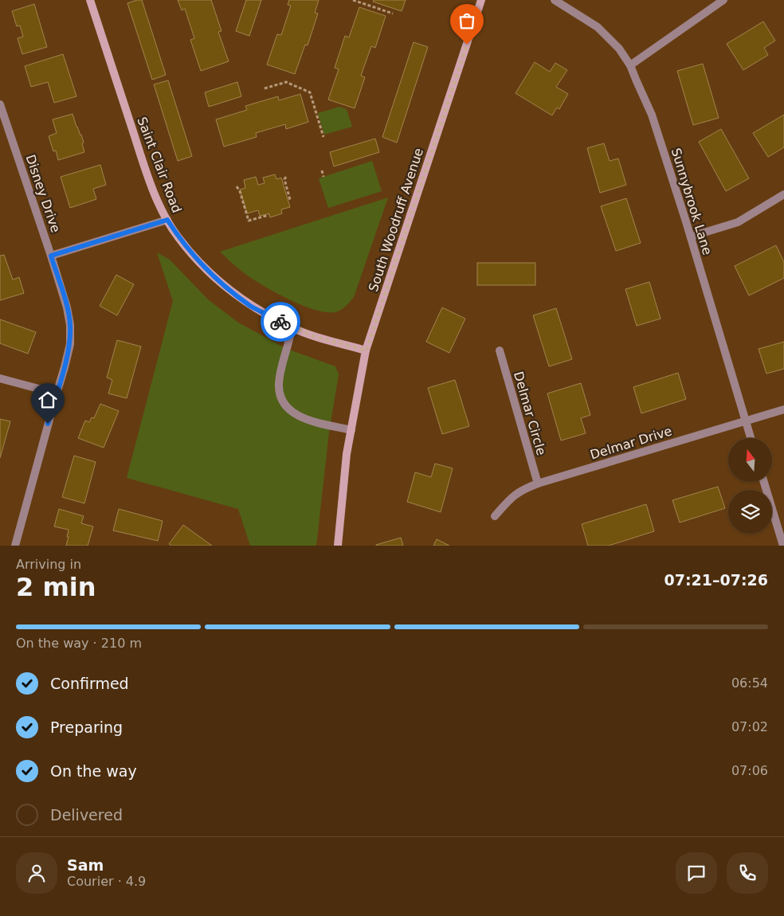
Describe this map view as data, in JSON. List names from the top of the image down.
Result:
{
  "streets": {
    "main road": ["Saint Clair Road", "South Woodruff Avenue"],
    "street": [
      "Disney Drive",
      "Sunnybrook Lane",
      "Delmar Circle",
      "Delmar Drive"
    ]
  },
  "crossings": [
    ["Saint Clair Road", "South Woodruff Avenue"],
    ["Sunnybrook Lane", "Delmar Drive"],
    ["Delmar Circle", "Delmar Drive"]
  ],
  "north": "top",
  "page": {
    "heading": ["2 min", "Arriving in", "07:21–07:26"],
    "panel": ["Sam", "Courier · 4.9"],
    "bar": "On the way · 210 m",
    "list": [
      ["Confirmed", "06:54"],
      ["Preparing", "07:02"],
      ["On the way", "07:06"],
      "Delivered"
    ]
  }
}
